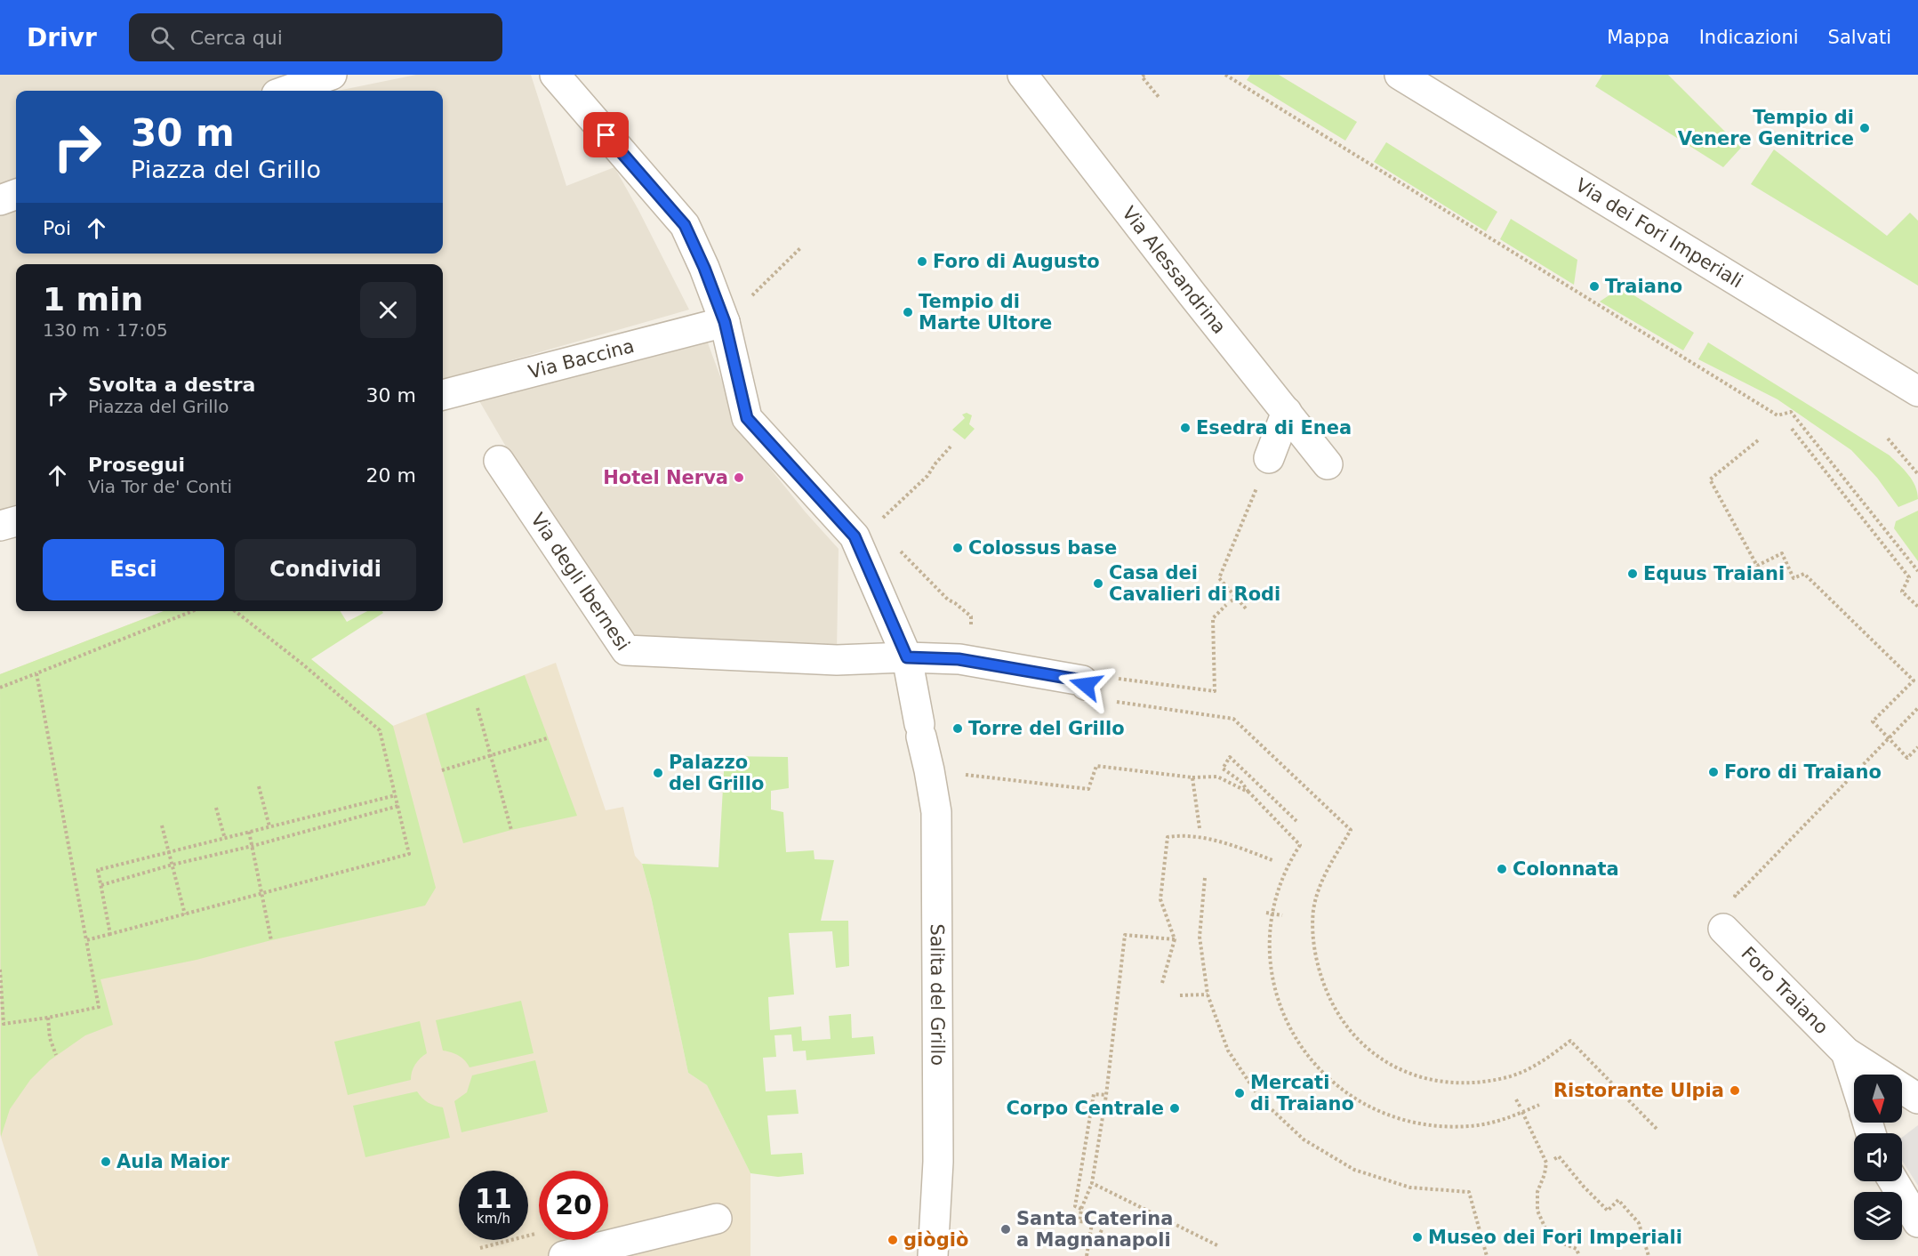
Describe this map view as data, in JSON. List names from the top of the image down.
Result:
{
  "streets": {
    "street": [
      "Via dei Fori Imperiali",
      "Via Alessandrina",
      "Via Baccina",
      "Via degli Ibernesi",
      "Foro Traiano",
      "Salita del Grillo"
    ]
  },
  "crossings": [
    ["Via Baccina", "Salita del Grillo"],
    ["Via degli Ibernesi", "Salita del Grillo"]
  ],
  "places": [
    "Tempio di Venere Genitrice",
    "Foro di Augusto",
    "Traiano",
    "Tempio di Marte Ultore",
    "Esedra di Enea",
    "Hotel Nerva",
    "Colossus base",
    "Equus Traiani",
    "Casa dei Cavalieri di Rodi",
    "Torre del Grillo",
    "Foro di Traiano",
    "Palazzo del Grillo",
    "Colonnata",
    "Ristorante Ulpia",
    "Mercati di Traiano",
    "Corpo Centrale",
    "Aula Maior",
    "Santa Caterina a Magnanapoli",
    "Museo dei Fori Imperiali",
    "giògiò"
  ],
  "north": "bottom",
  "page": {
    "header": "Drivr",
    "search": "Cerca qui",
    "nav": ["Mappa", "Indicazioni", "Salvati"],
    "turn": ["30 m", "Piazza del Grillo"],
    "then": "Poi",
    "heading": ["1 min", "130 m · 17:05"],
    "list": [
      {
        "name": "Svolta a destra",
        "note": "Piazza del Grillo",
        "value": "30 m"
      },
      {
        "name": "Prosegui",
        "note": "Via Tor de' Conti",
        "value": "20 m"
      }
    ],
    "buttons": ["Esci", "Condividi"],
    "speed": "11 km/h",
    "limit": "20"
  }
}
